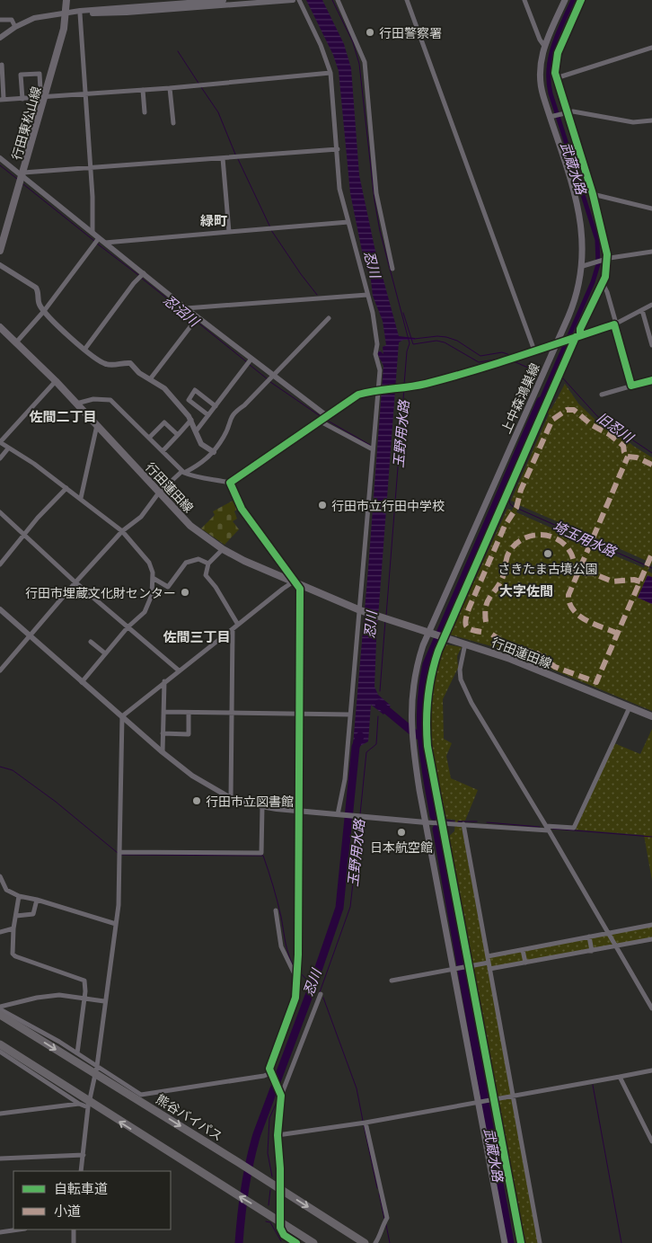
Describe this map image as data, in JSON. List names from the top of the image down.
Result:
{
  "streets": {
    "highway": ["熊谷バイパス"],
    "main road": ["行田東松山線", "上中森鴻巣線", "行田蓮田線"]
  },
  "crossings": [
    ["上中森鴻巣線", "行田蓮田線"]
  ],
  "districts": [
    "緑町",
    "佐間二丁目",
    "大字佐間",
    "佐間三丁目"
  ],
  "water": [
    "武蔵水路",
    "忍川",
    "忍沼川",
    "旧忍川",
    "玉野用水路",
    "埼玉用水路"
  ],
  "places": [
    "行田警察署",
    "行田市立行田中学校",
    "さきたま古墳公園",
    "行田市埋蔵文化財センター",
    "行田市立図書館",
    "日本航空館"
  ],
  "legend": ["自転車道", "小道"]
}
